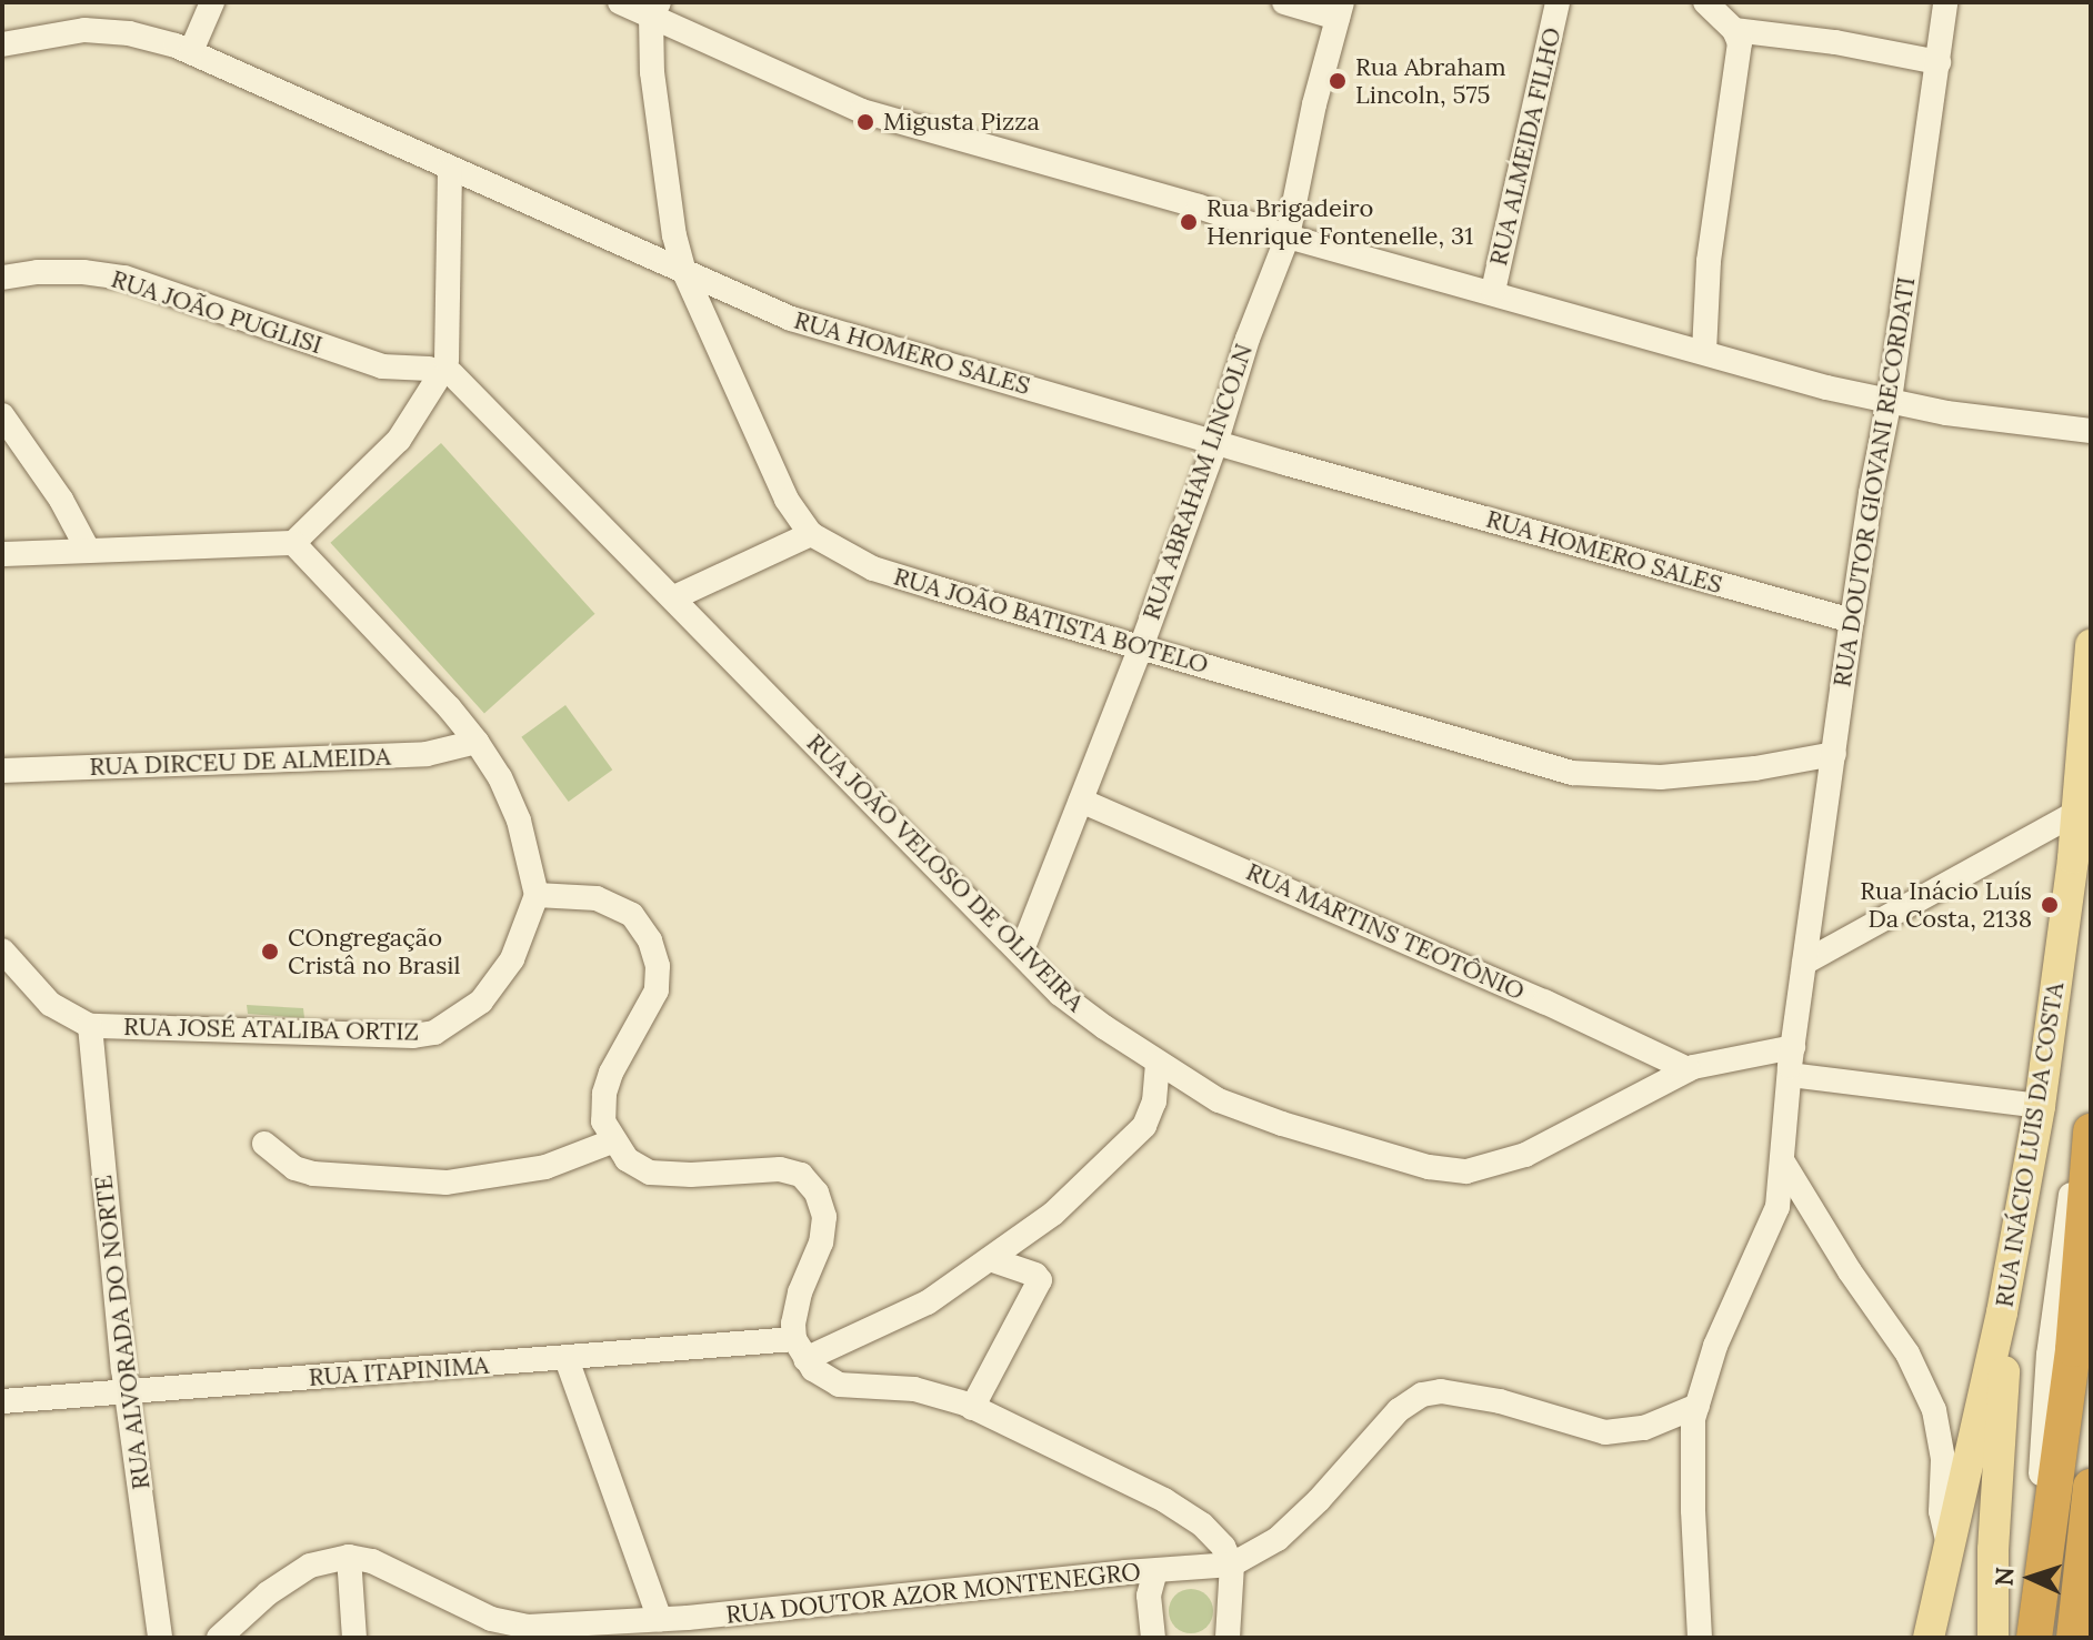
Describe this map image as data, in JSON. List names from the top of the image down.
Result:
{
  "streets": {
    "main road": ["RUA INÁCIO LUIS DA COSTA"],
    "street": [
      "RUA ALMEIDA FILHO",
      "RUA JOÃO PUGLISI",
      "RUA HOMERO SALES",
      "RUA ABRAHAM LINCOLN",
      "RUA DOUTOR GIOVANI RECORDATI",
      "RUA JOÃO BATISTA BOTELO",
      "RUA DIRCEU DE ALMEIDA",
      "RUA JOÃO VELOSO DE OLIVEIRA",
      "RUA MARTINS TEOTÔNIO",
      "RUA JOSÉ ATALIBA ORTIZ",
      "RUA ALVORADA DO NORTE",
      "RUA ITAPINIMA",
      "RUA DOUTOR AZOR MONTENEGRO"
    ]
  },
  "crossings": [
    ["RUA JOÃO PUGLISI", "RUA JOÃO VELOSO DE OLIVEIRA"],
    ["RUA HOMERO SALES", "RUA ABRAHAM LINCOLN"],
    ["RUA HOMERO SALES", "RUA DOUTOR GIOVANI RECORDATI"],
    ["RUA HOMERO SALES", "RUA JOÃO BATISTA BOTELO"],
    ["RUA ABRAHAM LINCOLN", "RUA JOÃO BATISTA BOTELO"],
    ["RUA ABRAHAM LINCOLN", "RUA JOÃO VELOSO DE OLIVEIRA"],
    ["RUA ABRAHAM LINCOLN", "RUA MARTINS TEOTÔNIO"],
    ["RUA DOUTOR GIOVANI RECORDATI", "RUA JOÃO BATISTA BOTELO"],
    ["RUA DOUTOR GIOVANI RECORDATI", "RUA JOÃO VELOSO DE OLIVEIRA"],
    ["RUA JOÃO VELOSO DE OLIVEIRA", "RUA MARTINS TEOTÔNIO"],
    ["RUA JOÃO VELOSO DE OLIVEIRA", "RUA ITAPINIMA"],
    ["RUA JOSÉ ATALIBA ORTIZ", "RUA ALVORADA DO NORTE"],
    ["RUA ALVORADA DO NORTE", "RUA ITAPINIMA"]
  ],
  "places": [
    "Rua Abraham Lincoln, 575",
    "Migusta Pizza",
    "Rua Brigadeiro Henrique Fontenelle, 31",
    "Rua Inácio Luís Da Costa, 2138",
    "COngregação Cristâ no Brasil"
  ],
  "north": "left"
}
